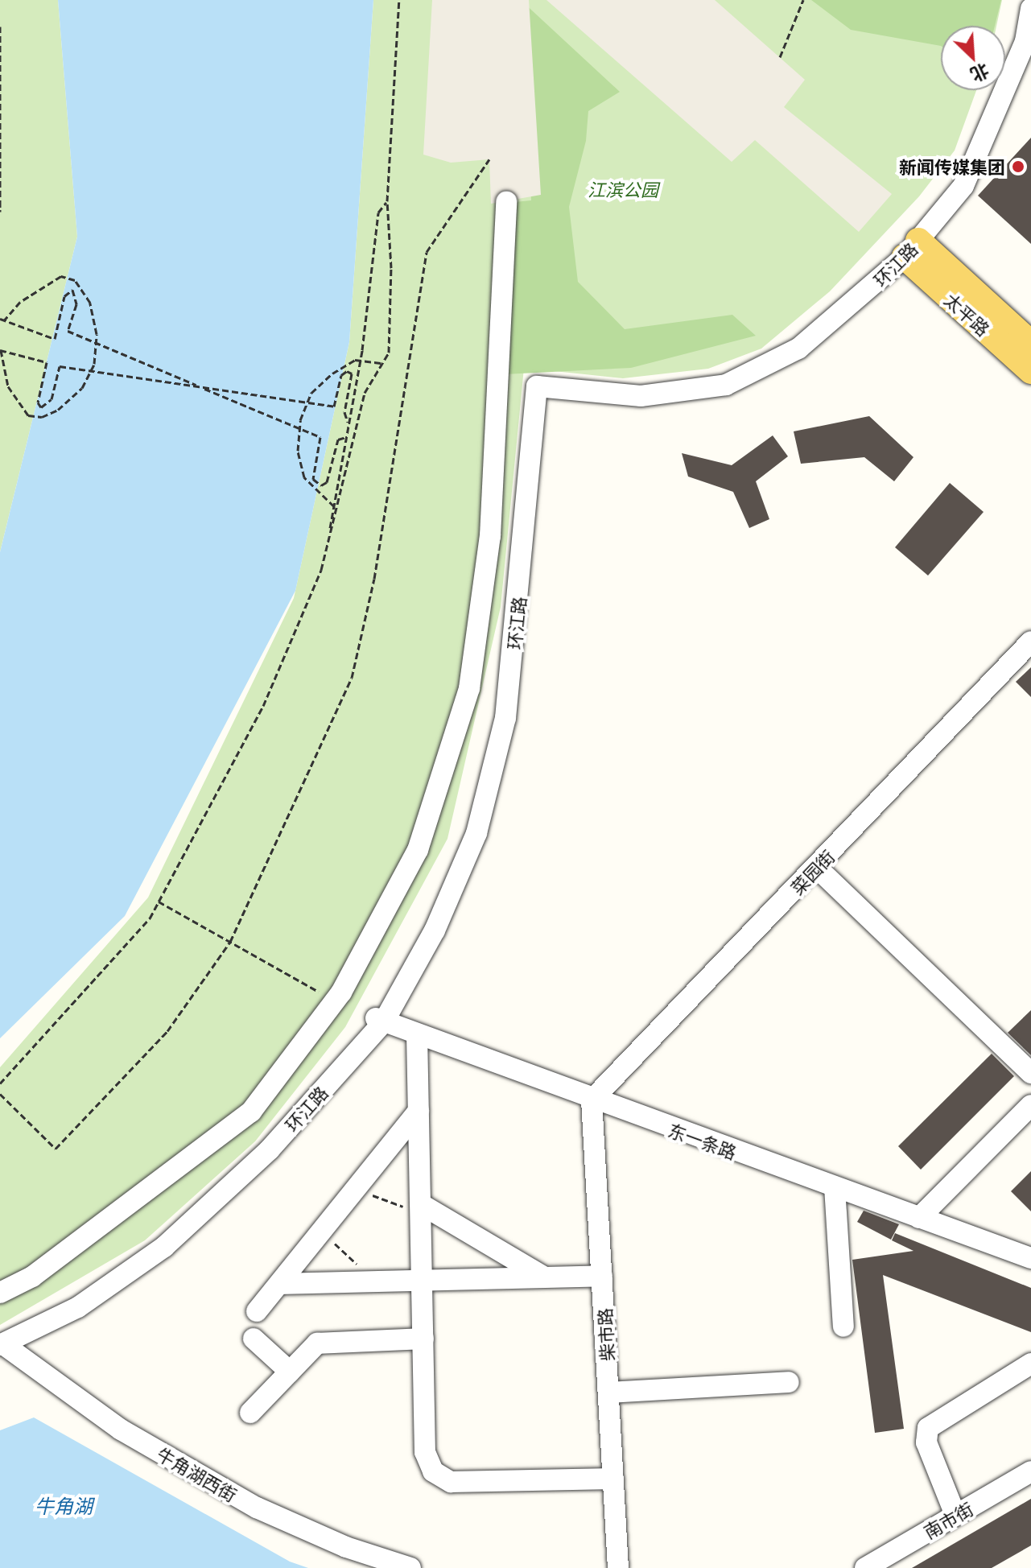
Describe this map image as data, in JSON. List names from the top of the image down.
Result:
{
  "streets": {
    "main road": ["太平路"],
    "street": [
      "环江路",
      "菜园街",
      "东一条路",
      "柴市路",
      "牛角湖西街",
      "南市街"
    ]
  },
  "crossings": [
    ["环江路", "太平路"],
    ["环江路", "东一条路"],
    ["环江路", "牛角湖西街"],
    ["菜园街", "东一条路"],
    ["菜园街", "柴市路"],
    ["东一条路", "柴市路"]
  ],
  "water": ["牛角湖"],
  "parks": ["江滨公园"],
  "places": ["新闻传媒集团"],
  "north": "bottom right"
}
